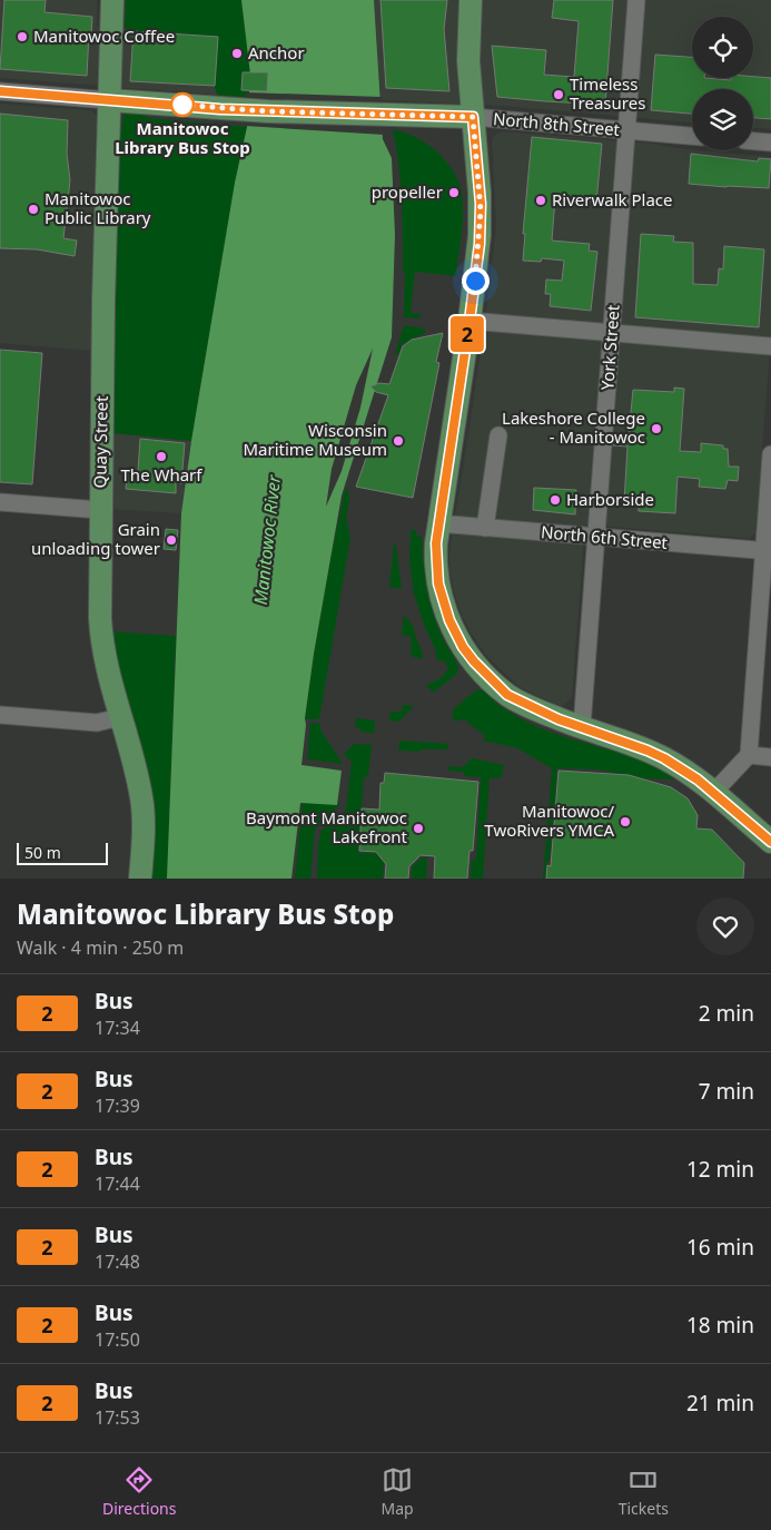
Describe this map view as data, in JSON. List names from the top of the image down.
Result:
{
  "streets": {
    "main road": ["North 8th Street", "Quay Street"],
    "street": ["York Street", "North 6th Street"]
  },
  "crossings": [
    ["North 8th Street", "York Street"],
    ["North 8th Street", "Quay Street"],
    ["York Street", "North 6th Street"]
  ],
  "water": ["Manitowoc River"],
  "places": [
    "Manitowoc Coffee",
    "Anchor",
    "Timeless Treasures",
    "Manitowoc Library Bus Stop",
    "propeller",
    "Riverwalk Place",
    "Manitowoc Public Library",
    "Lakeshore College - Manitowoc",
    "Wisconsin Maritime Museum",
    "The Wharf",
    "Harborside",
    "Grain unloading tower",
    "Manitowoc/ TwoRivers YMCA",
    "Baymont Manitowoc Lakefront"
  ],
  "lines": ["bus line 2"],
  "scale_bar": "50 m",
  "page": {
    "on_map": "2",
    "scale": "50 m",
    "heading": ["Manitowoc Library Bus Stop", "Walk · 4 min · 250 m"],
    "list": [
      {
        "mark": "2",
        "name": "Bus",
        "note": "17:34",
        "value": "2 min"
      },
      {
        "mark": "2",
        "name": "Bus",
        "note": "17:39",
        "value": "7 min"
      },
      {
        "mark": "2",
        "name": "Bus",
        "note": "17:44",
        "value": "12 min"
      },
      {
        "mark": "2",
        "name": "Bus",
        "note": "17:48",
        "value": "16 min"
      },
      {
        "mark": "2",
        "name": "Bus",
        "note": "17:50",
        "value": "18 min"
      },
      {
        "mark": "2",
        "name": "Bus",
        "note": "17:53",
        "value": "21 min"
      }
    ],
    "tabs": ["Directions", "Map", "Tickets"]
  }
}
